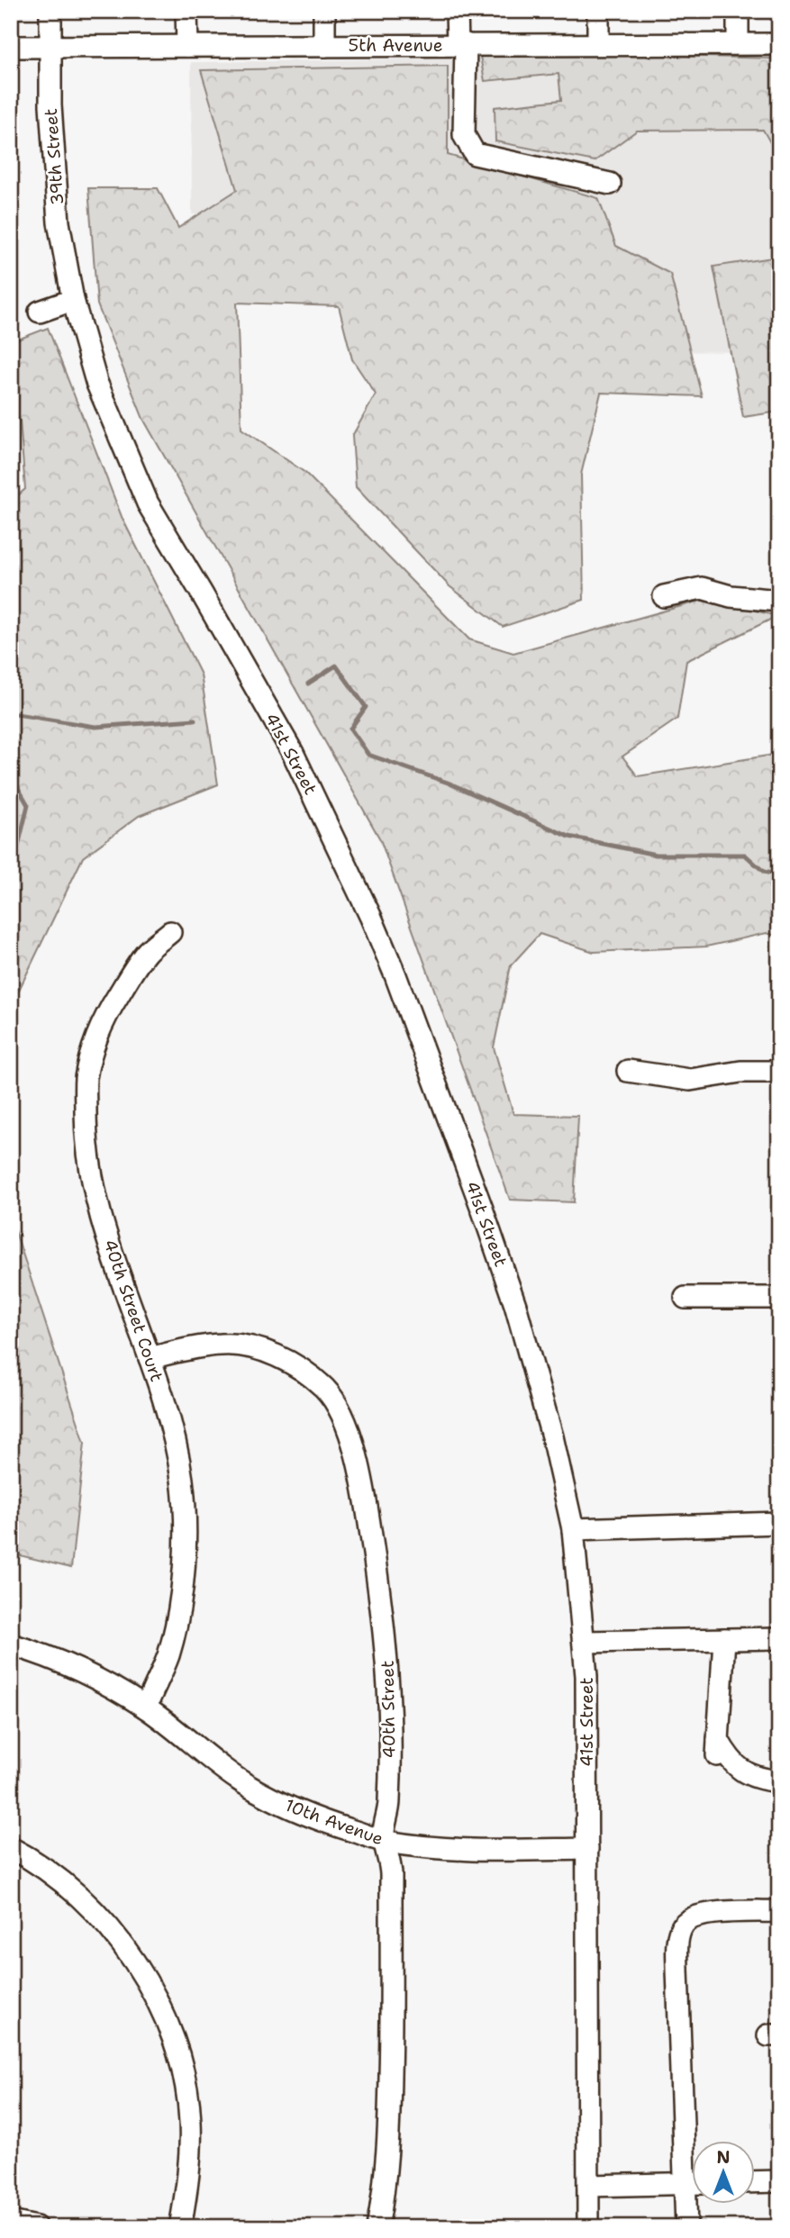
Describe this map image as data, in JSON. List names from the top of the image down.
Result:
{
  "streets": {
    "street": [
      "5th Avenue",
      "39th Street",
      "41st Street",
      "40th Street Court",
      "40th Street",
      "10th Avenue"
    ]
  },
  "crossings": [
    ["5th Avenue", "39th Street"],
    ["39th Street", "41st Street"],
    ["41st Street", "10th Avenue"],
    ["40th Street Court", "40th Street"],
    ["40th Street Court", "10th Avenue"],
    ["40th Street", "10th Avenue"]
  ],
  "north": "top"
}
